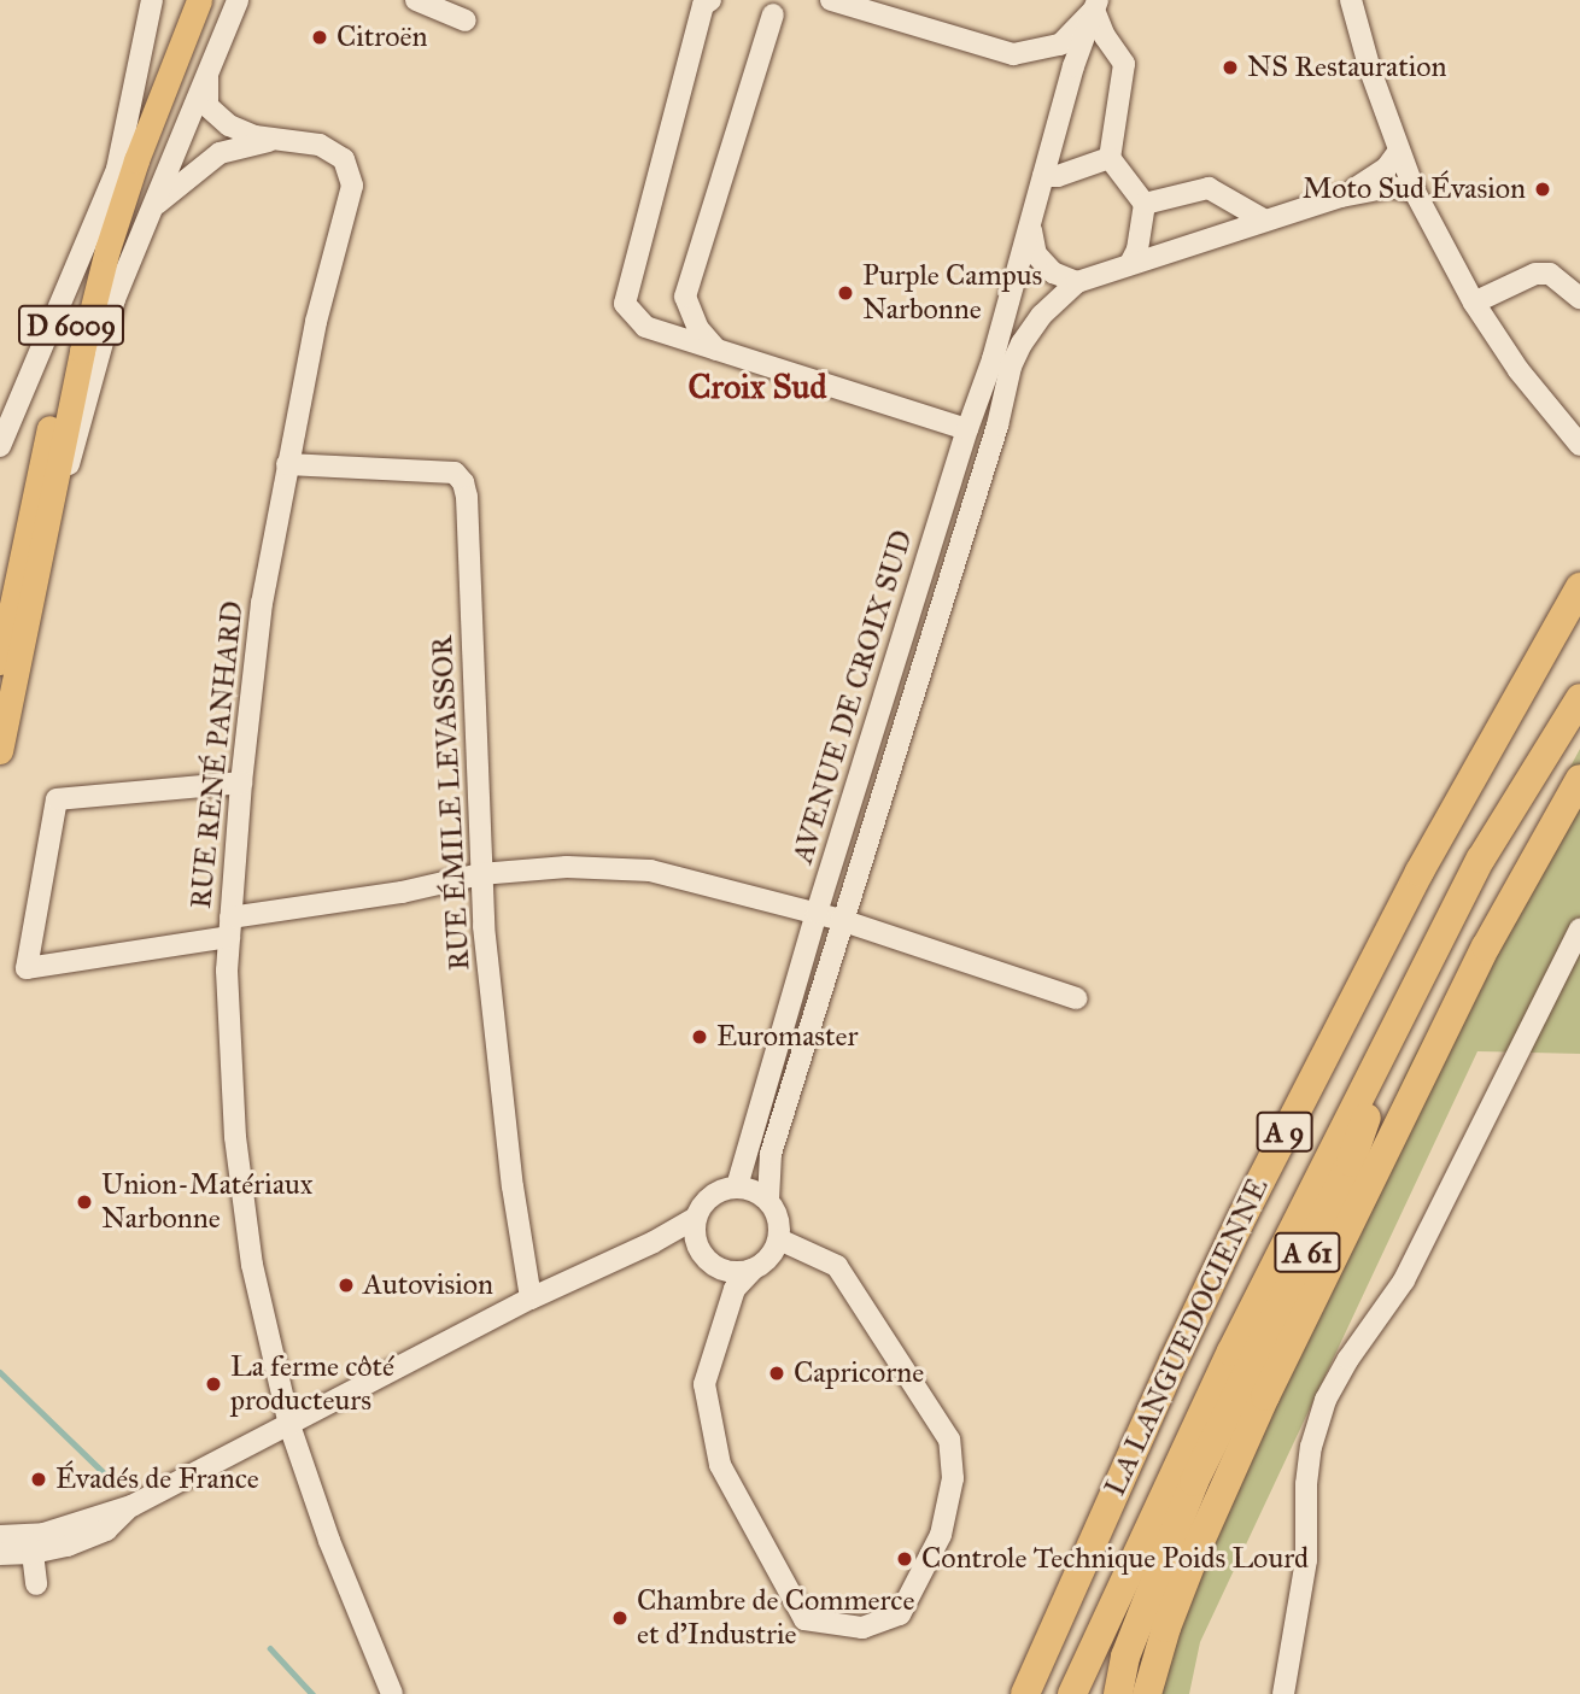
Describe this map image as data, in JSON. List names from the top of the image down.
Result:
{
  "streets": {
    "highway": ["A 9", "A 61", "LA LANGUEDOCIENNE"],
    "main road": ["D 6009"],
    "street": ["AVENUE DE CROIX SUD", "RUE RENÉ PANHARD", "RUE ÉMILE LEVASSOR"]
  },
  "crossings": [
    ["RUE RENÉ PANHARD", "RUE ÉMILE LEVASSOR"],
    ["A 61", "LA LANGUEDOCIENNE"]
  ],
  "districts": ["Croix Sud"],
  "places": [
    "Citroën",
    "NS Restauration",
    "Moto Sud Évasion",
    "Purple Campus Narbonne",
    "Euromaster",
    "Union-Matériaux Narbonne",
    "Autovision",
    "Capricorne",
    "La ferme côté producteurs",
    "Évadés de France",
    "Controle Technique Poids Lourd",
    "Chambre de Commerce et d'Industrie"
  ]
}
